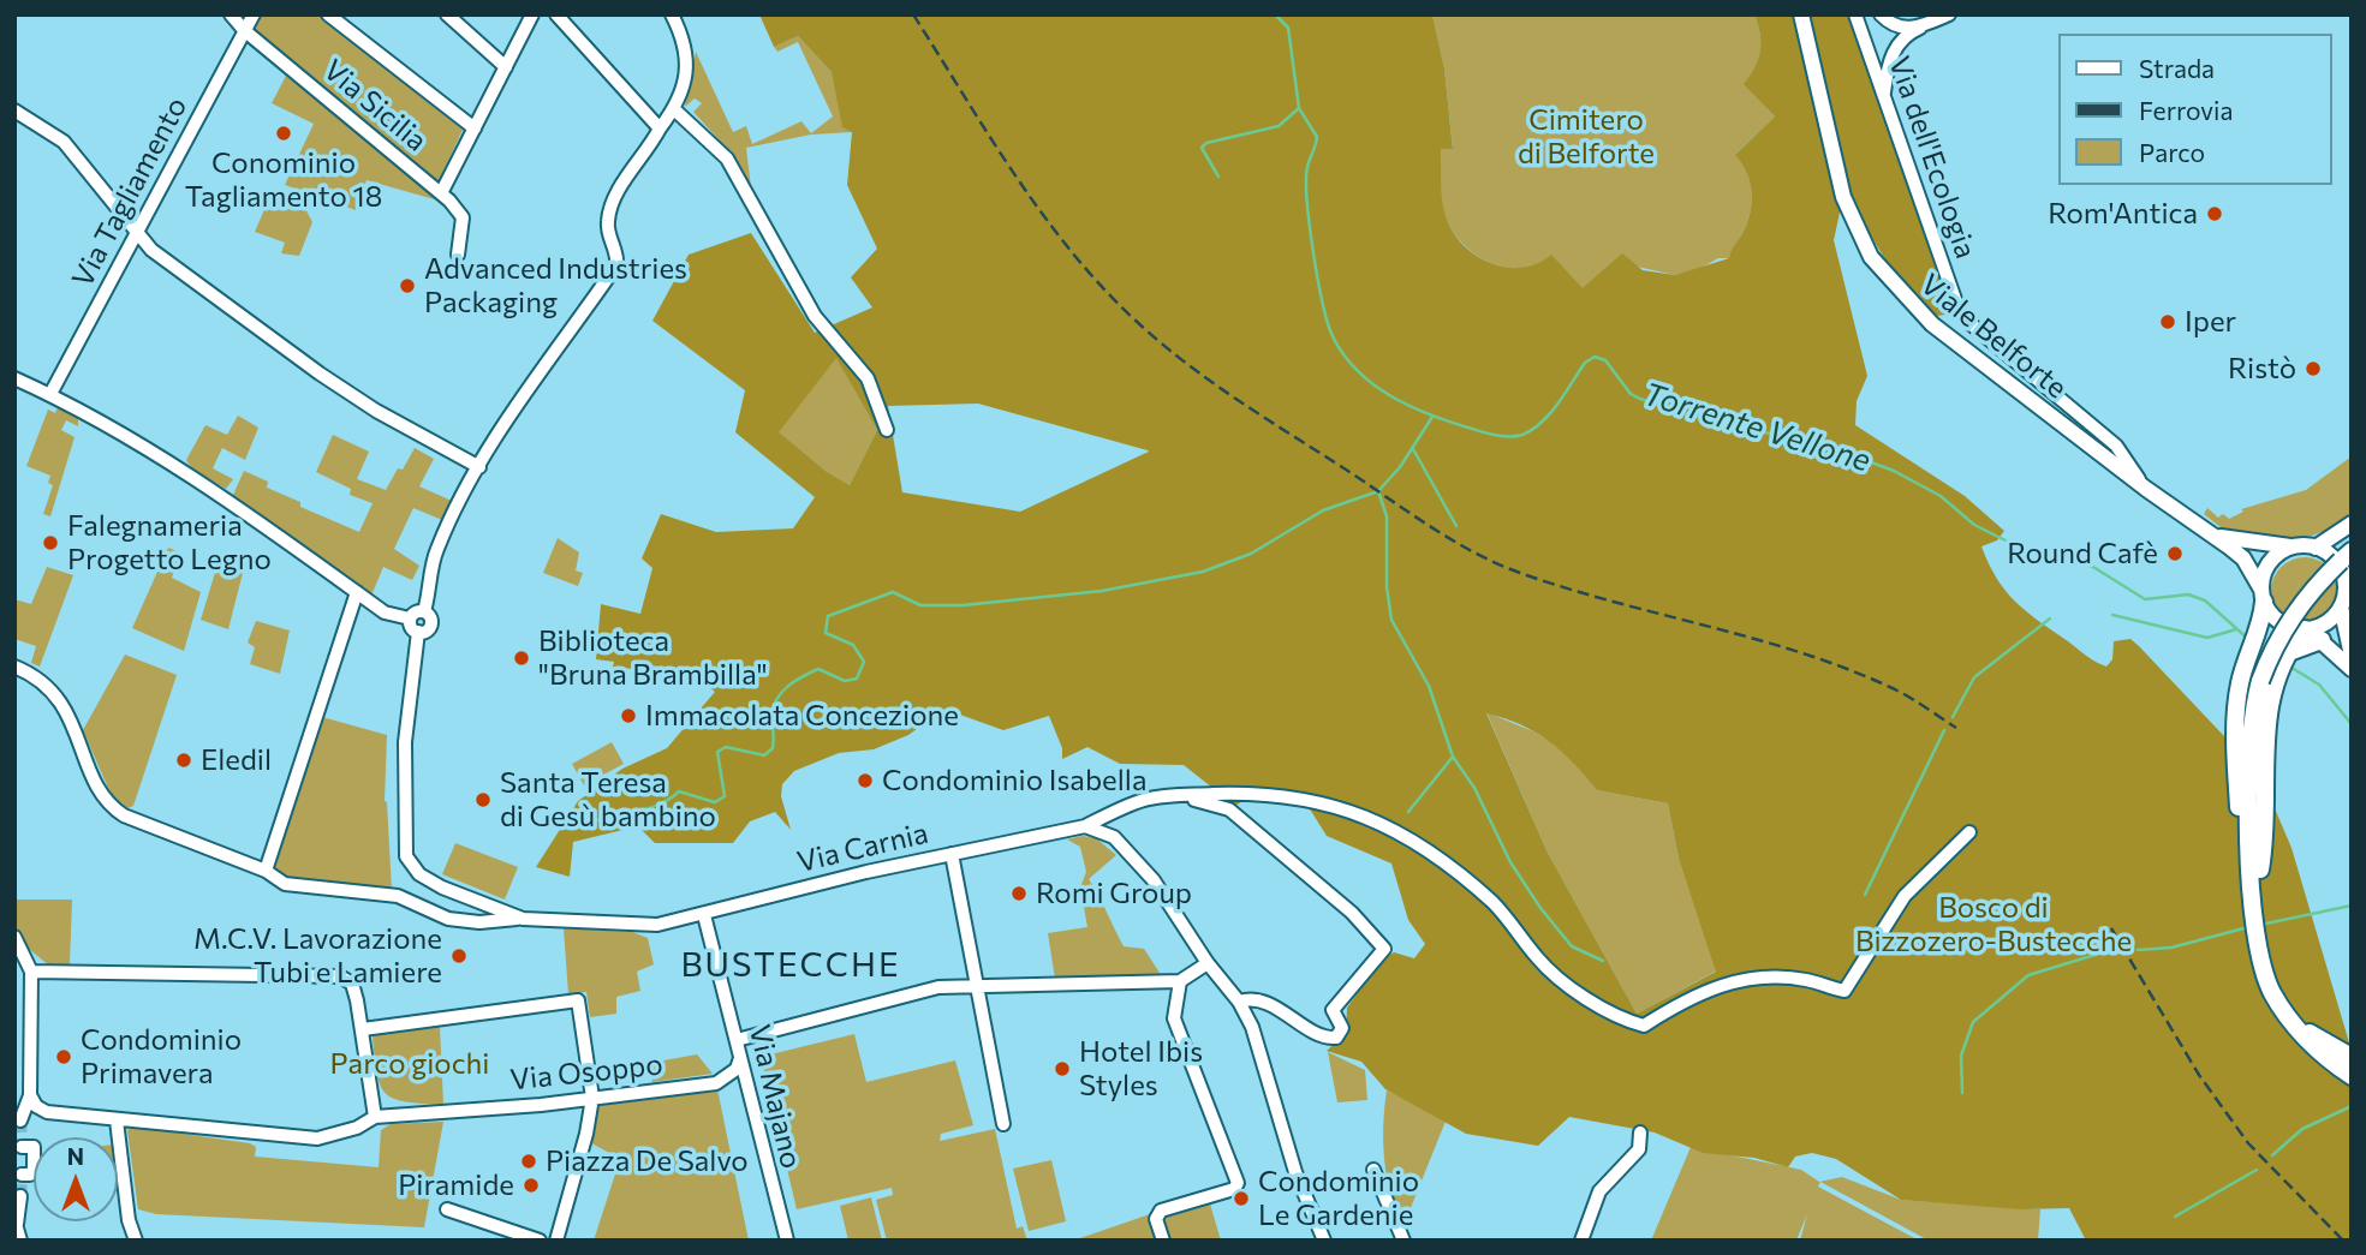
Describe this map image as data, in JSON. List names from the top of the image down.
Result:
{
  "streets": {
    "main road": ["Viale Belforte"],
    "street": [
      "Via Sicilia",
      "Via dell'Ecologia",
      "Via Tagliamento",
      "Via Carnia",
      "Via Osoppo",
      "Via Majano"
    ]
  },
  "crossings": [
    ["Via Sicilia", "Via Tagliamento"],
    ["Via dell'Ecologia", "Viale Belforte"],
    ["Via Carnia", "Via Majano"],
    ["Via Osoppo", "Via Majano"]
  ],
  "districts": ["BUSTECCHE"],
  "water": ["Torrente Vellone"],
  "parks": ["Cimitero di Belforte", "Bosco di Bizzozero-Bustecche", "Parco giochi"],
  "places": [
    "Conominio Tagliamento 18",
    "Rom'Antica",
    "Advanced Industries Packaging",
    "Iper",
    "Ristò",
    "Falegnameria Progetto Legno",
    "Round Cafè",
    "Biblioteca \"Bruna Brambilla\"",
    "Immacolata Concezione",
    "Eledil",
    "Condominio Isabella",
    "Santa Teresa di Gesù bambino",
    "Romi Group",
    "M.C.V. Lavorazione Tubi e Lamiere",
    "Condominio Primavera",
    "Hotel Ibis Styles",
    "Piazza De Salvo",
    "Piramide",
    "Condominio Le Gardenie"
  ],
  "legend": ["Strada", "Ferrovia", "Parco"],
  "north": "top"
}
